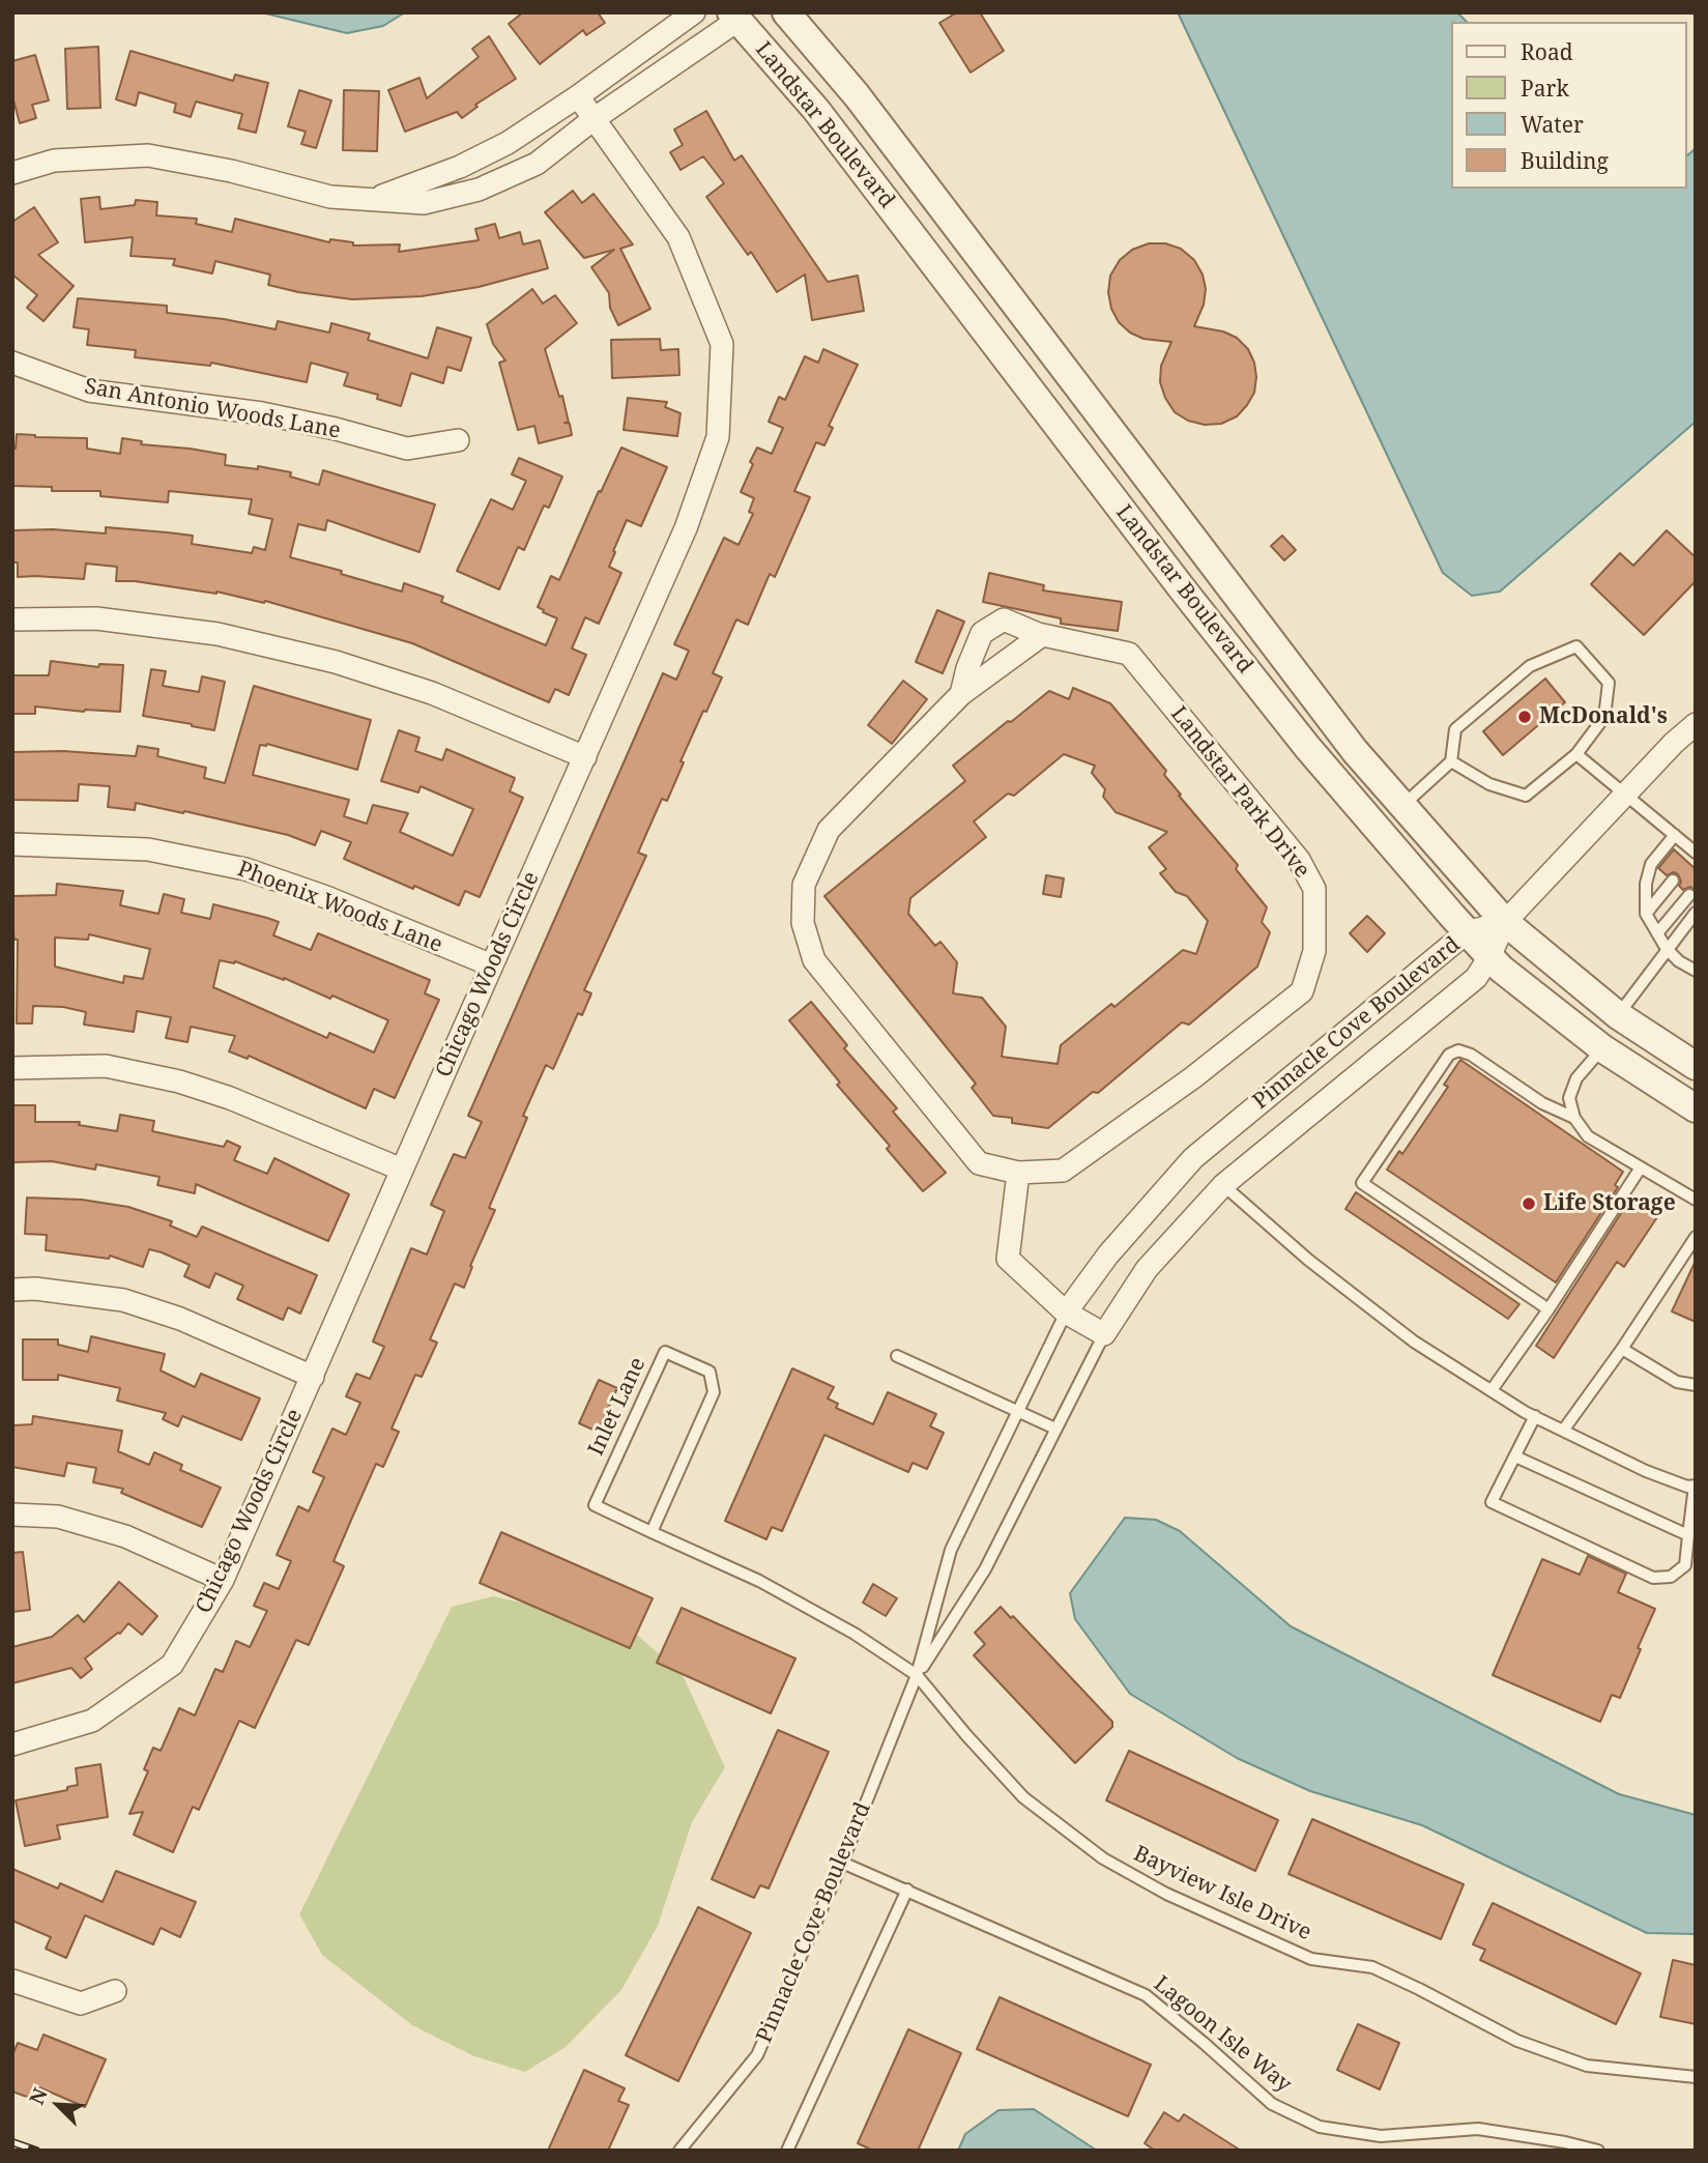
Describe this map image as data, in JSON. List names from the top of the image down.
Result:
{
  "streets": {
    "street": [
      "Landstar Boulevard",
      "San Antonio Woods Lane",
      "Landstar Park Drive",
      "Phoenix Woods Lane",
      "Chicago Woods Circle",
      "Pinnacle Cove Boulevard"
    ],
    "lane": ["Inlet Lane", "Bayview Isle Drive", "Lagoon Isle Way"]
  },
  "crossings": [
    ["Landstar Boulevard", "Pinnacle Cove Boulevard"],
    ["Phoenix Woods Lane", "Chicago Woods Circle"],
    ["Pinnacle Cove Boulevard", "Inlet Lane"],
    ["Pinnacle Cove Boulevard", "Bayview Isle Drive"],
    ["Pinnacle Cove Boulevard", "Lagoon Isle Way"],
    ["Inlet Lane", "Bayview Isle Drive"]
  ],
  "places": ["McDonald's", "Life Storage"],
  "legend": [
    "Road",
    "Park",
    "Water",
    "Building"
  ],
  "north": "top left"
}
